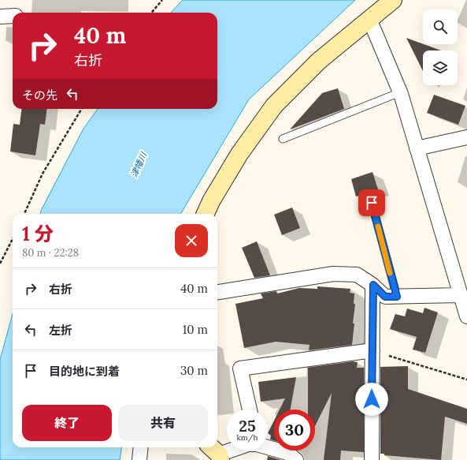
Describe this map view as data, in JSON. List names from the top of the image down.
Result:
{
  "water": ["津幡川"],
  "page": {
    "turn": ["40 m", "右折"],
    "then": "その先",
    "heading": ["1 分", "80 m · 22:28"],
    "list": [
      {
        "name": "右折",
        "value": "40 m"
      },
      {
        "name": "左折",
        "value": "10 m"
      },
      {
        "name": "目的地に到着",
        "value": "30 m"
      }
    ],
    "buttons": ["終了", "共有"],
    "speed": "25 km/h",
    "limit": "30"
  }
}
